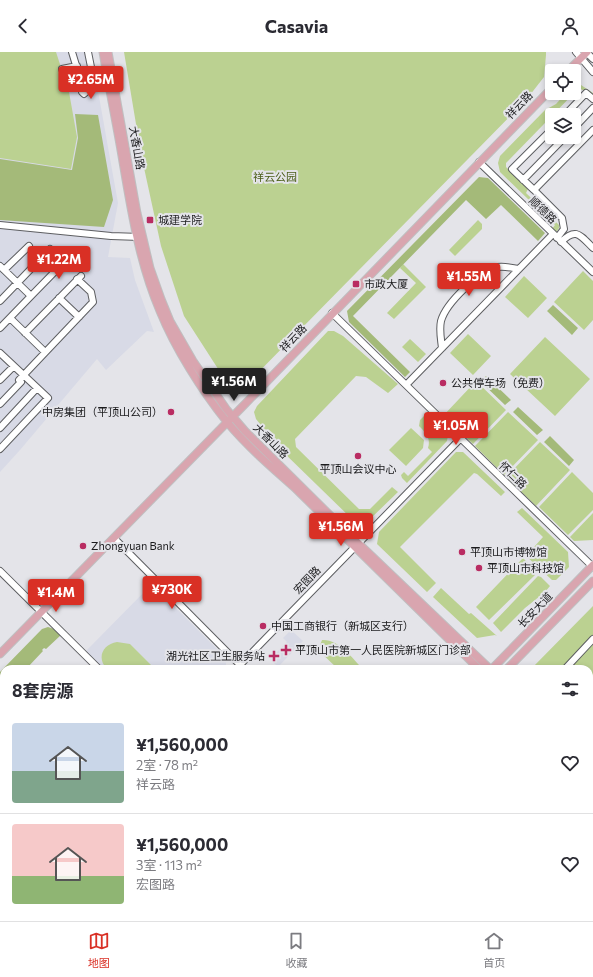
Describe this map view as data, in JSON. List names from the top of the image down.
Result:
{
  "streets": {
    "main road": ["祥云路", "大香山路", "长安大道"],
    "street": ["顺德路", "怀仁路", "宏图路"]
  },
  "crossings": [
    ["祥云路", "大香山路"],
    ["祥云路", "顺德路"],
    ["祥云路", "怀仁路"],
    ["大香山路", "宏图路"],
    ["怀仁路", "宏图路"],
    ["怀仁路", "长安大道"]
  ],
  "parks": ["祥云公园"],
  "places": {
    "transit": ["城建学院", "市政大厦"],
    "other": [
      "公共停车场（免费）",
      "中房集团（平顶山公司）",
      "平顶山会议中心",
      "Zhongyuan Bank",
      "平顶山市博物馆",
      "平顶山市科技馆",
      "中国工商银行（新城区支行）"
    ],
    "health": ["平顶山市第一人民医院新城区门诊部", "湖光社区卫生服务站"]
  },
  "page": {
    "header": "Casavia",
    "price": [
      "¥2.65M",
      "¥1.22M",
      "¥1.55M",
      "¥1.56M",
      "¥1.05M",
      "¥1.56M",
      "¥730K",
      "¥1.4M"
    ],
    "heading": "8套房源",
    "list": [
      {
        "name": "¥1,560,000",
        "note": "2室 · 78 m² · 祥云路"
      },
      {
        "name": "¥1,560,000",
        "note": "3室 · 113 m² · 宏图路"
      }
    ],
    "tabs": ["地图", "收藏", "首页"]
  }
}
